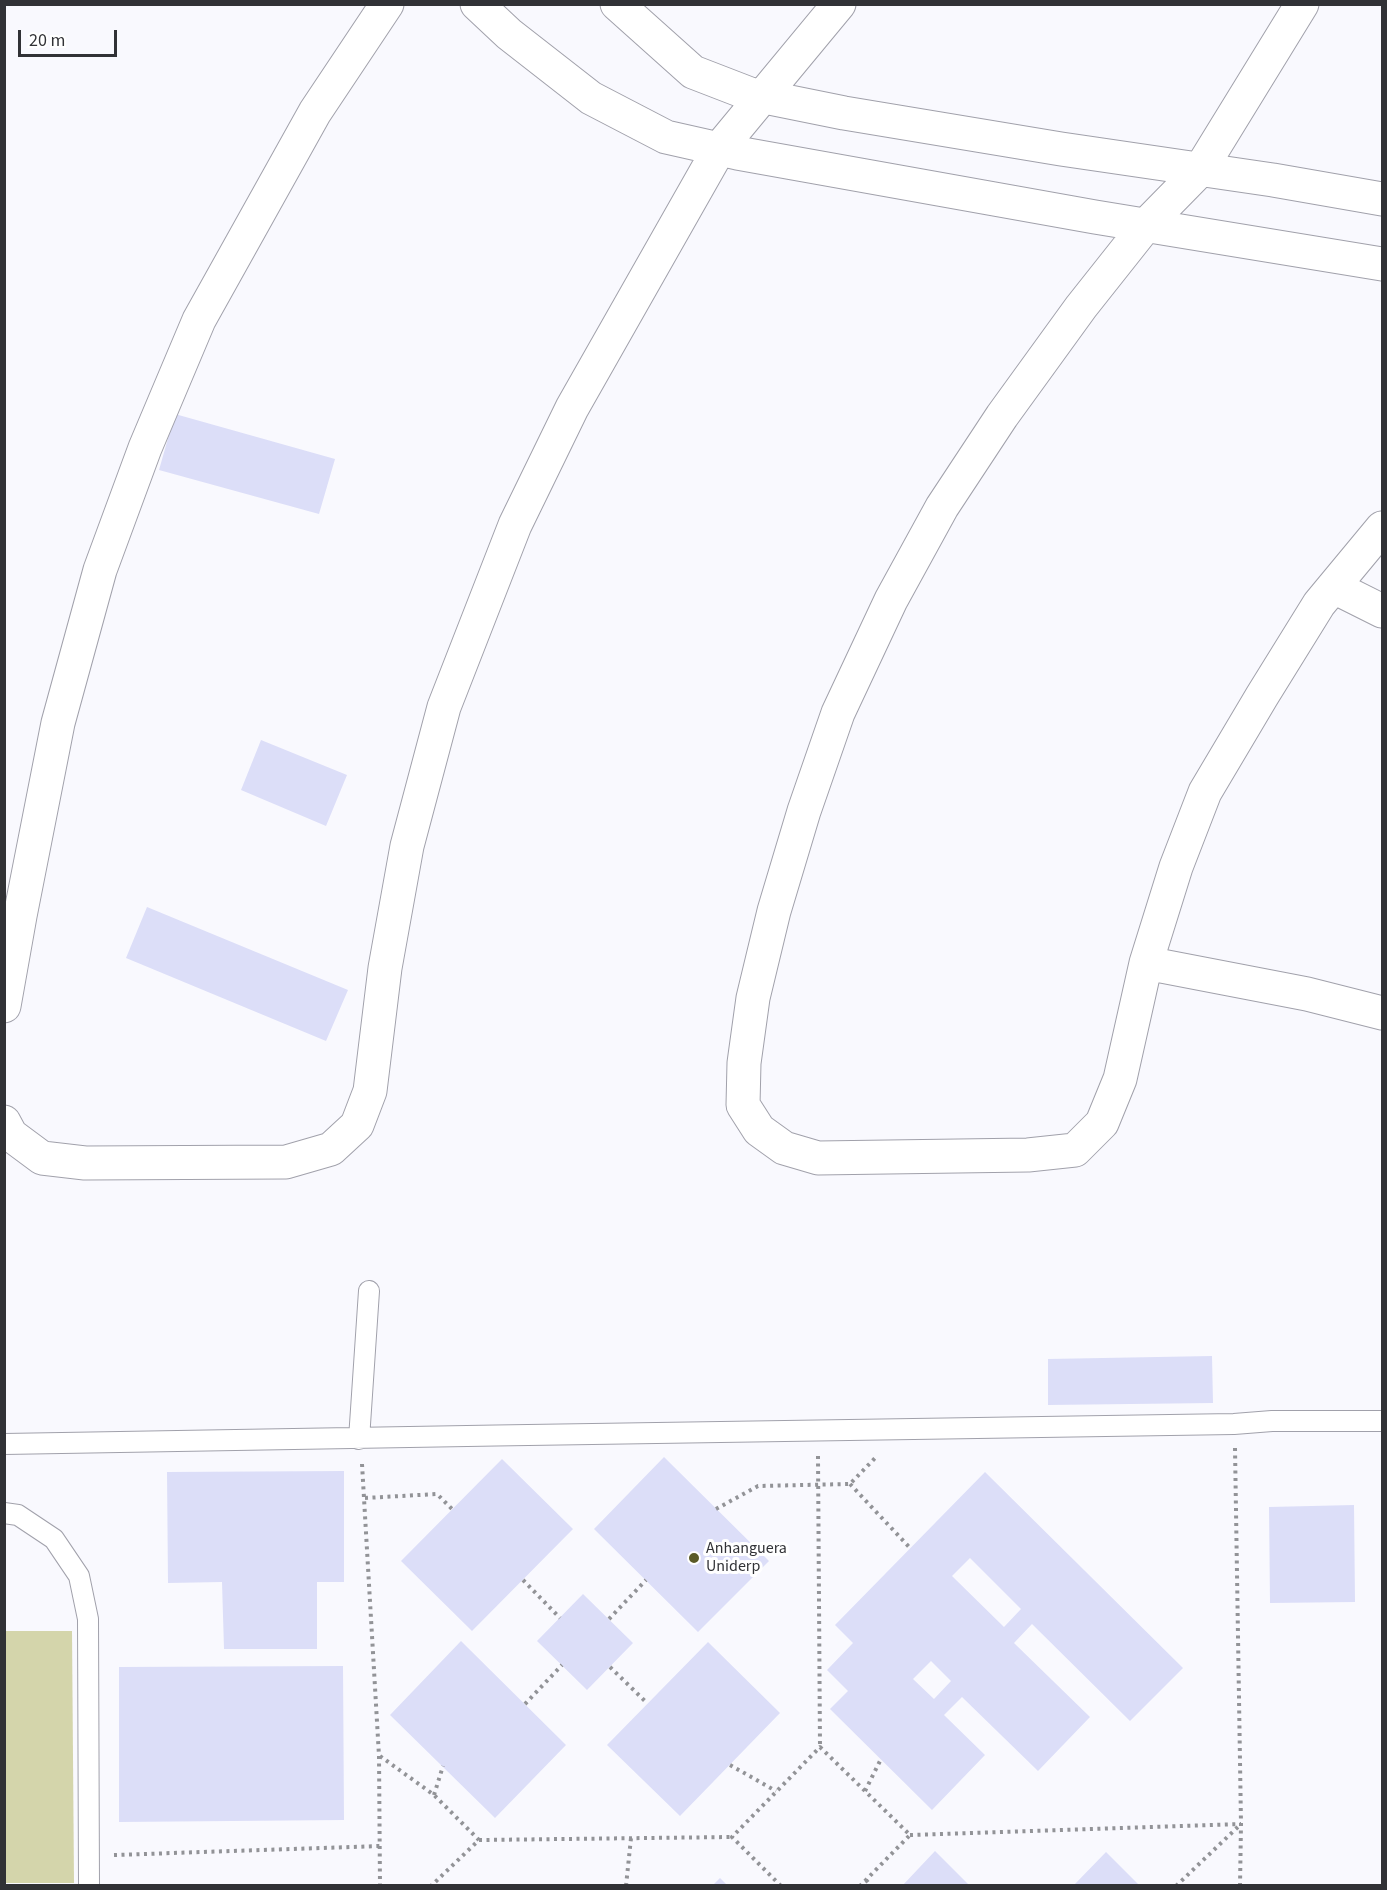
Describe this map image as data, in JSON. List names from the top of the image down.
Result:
{
  "places": ["Anhanguera Uniderp"],
  "scale_bar": "20 m"
}
